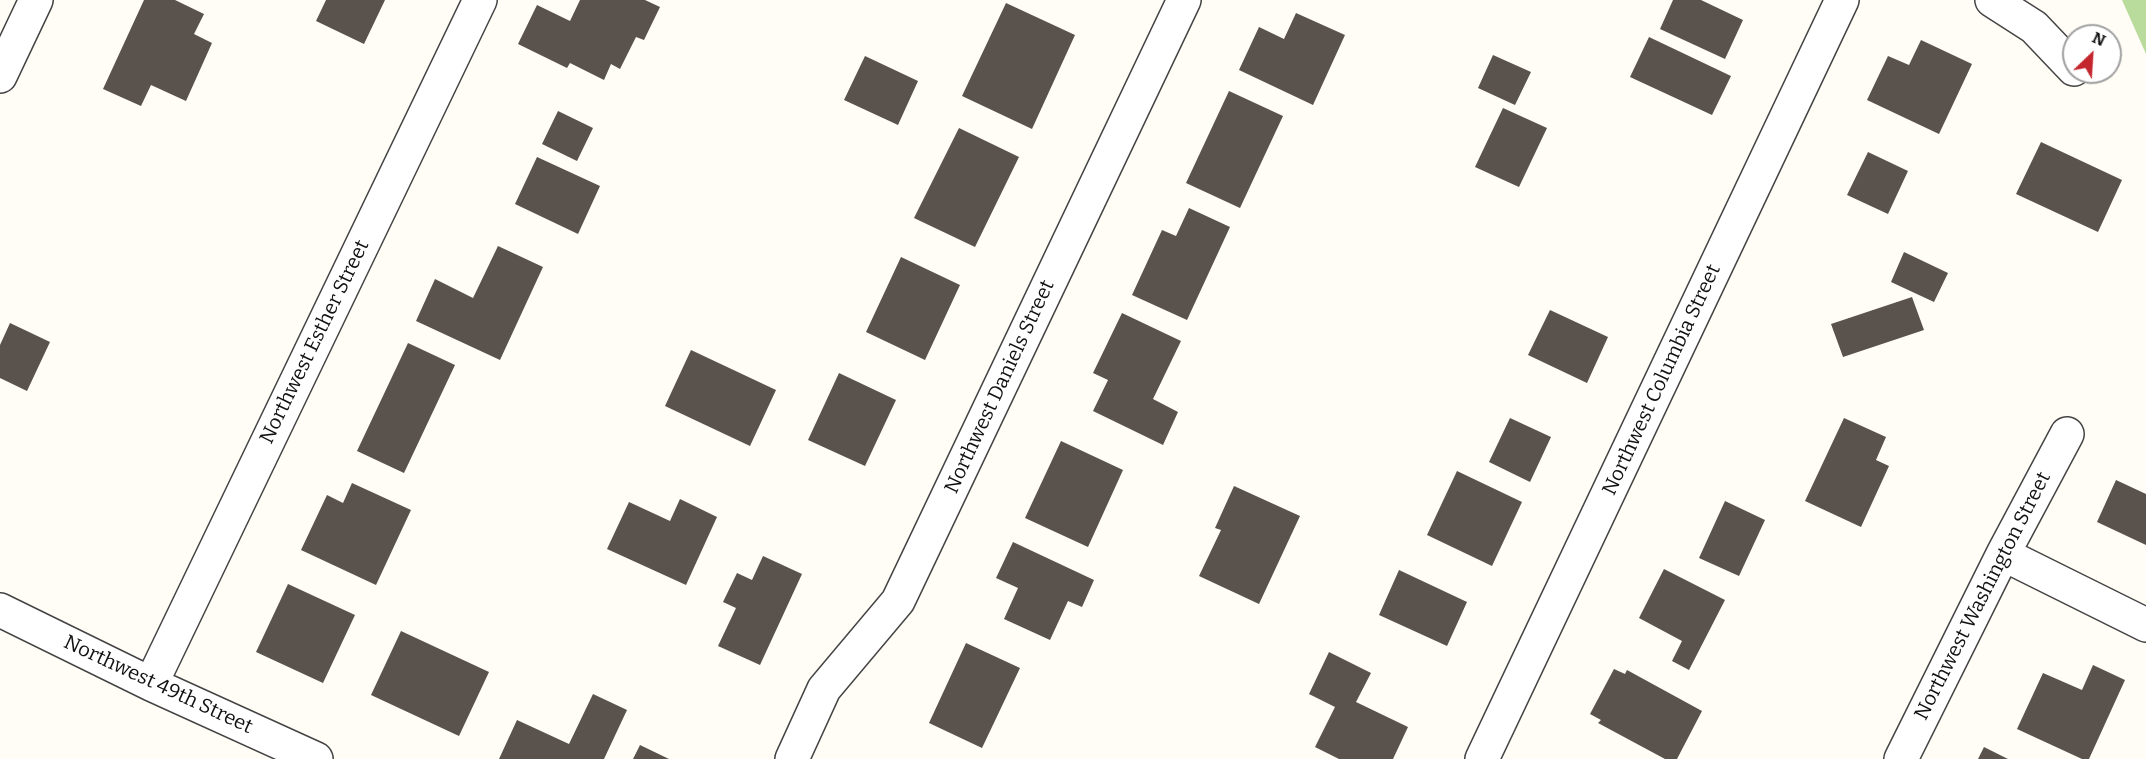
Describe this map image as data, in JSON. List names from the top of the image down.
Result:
{
  "streets": {
    "street": [
      "Northwest Esther Street",
      "Northwest Columbia Street",
      "Northwest Daniels Street",
      "Northwest Washington Street",
      "Northwest 49th Street"
    ]
  },
  "crossings": [
    ["Northwest Esther Street", "Northwest 49th Street"]
  ],
  "north": "top right"
}
